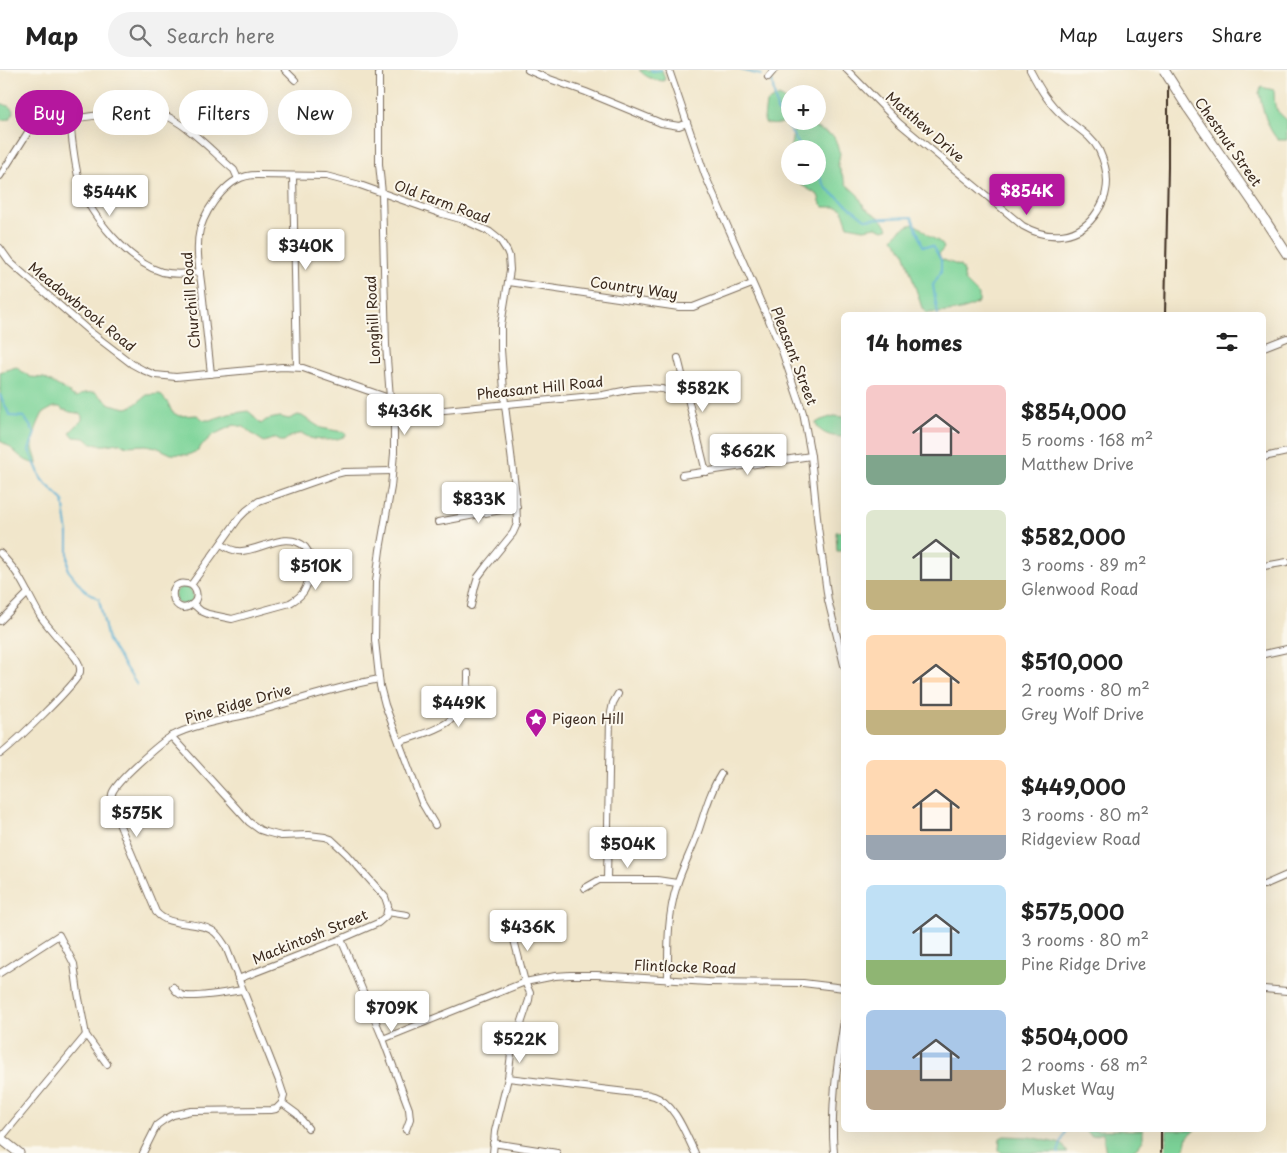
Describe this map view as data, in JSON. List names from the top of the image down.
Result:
{
  "streets": {
    "main road": ["Chestnut Street"],
    "street": [
      "Matthew Drive",
      "Old Farm Road",
      "Country Way",
      "Churchill Road",
      "Meadowbrook Road",
      "Longhill Road",
      "Pleasant Street",
      "Pheasant Hill Road",
      "Pine Ridge Drive",
      "Mackintosh Street",
      "Flintlocke Road"
    ]
  },
  "crossings": [
    ["Old Farm Road", "Country Way"],
    ["Old Farm Road", "Churchill Road"],
    ["Old Farm Road", "Longhill Road"],
    ["Old Farm Road", "Pheasant Hill Road"],
    ["Country Way", "Pleasant Street"],
    ["Churchill Road", "Meadowbrook Road"],
    ["Meadowbrook Road", "Longhill Road"],
    ["Longhill Road", "Pheasant Hill Road"],
    ["Longhill Road", "Pine Ridge Drive"],
    ["Pine Ridge Drive", "Mackintosh Street"]
  ],
  "places": {
    "place": ["Pigeon Hill"]
  },
  "page": {
    "header": "Map",
    "search": "Search here",
    "nav": ["Map", "Layers", "Share"],
    "map_buttons": ["+", "−"],
    "chip": [
      "Buy",
      "Rent",
      "Filters",
      "New"
    ],
    "price": [
      "$854K",
      "$544K",
      "$340K",
      "$582K",
      "$436K",
      "$662K",
      "$833K",
      "$510K",
      "$449K",
      "$575K",
      "$504K",
      "$436K",
      "$709K",
      "$522K"
    ],
    "heading": "14 homes",
    "list": [
      {
        "name": "$854,000",
        "note": "5 rooms · 168 m² · Matthew Drive"
      },
      {
        "name": "$582,000",
        "note": "3 rooms · 89 m² · Glenwood Road"
      },
      {
        "name": "$510,000",
        "note": "2 rooms · 80 m² · Grey Wolf Drive"
      },
      {
        "name": "$449,000",
        "note": "3 rooms · 80 m² · Ridgeview Road"
      },
      {
        "name": "$575,000",
        "note": "3 rooms · 80 m² · Pine Ridge Drive"
      },
      {
        "name": "$504,000",
        "note": "2 rooms · 68 m² · Musket Way"
      }
    ]
  }
}
